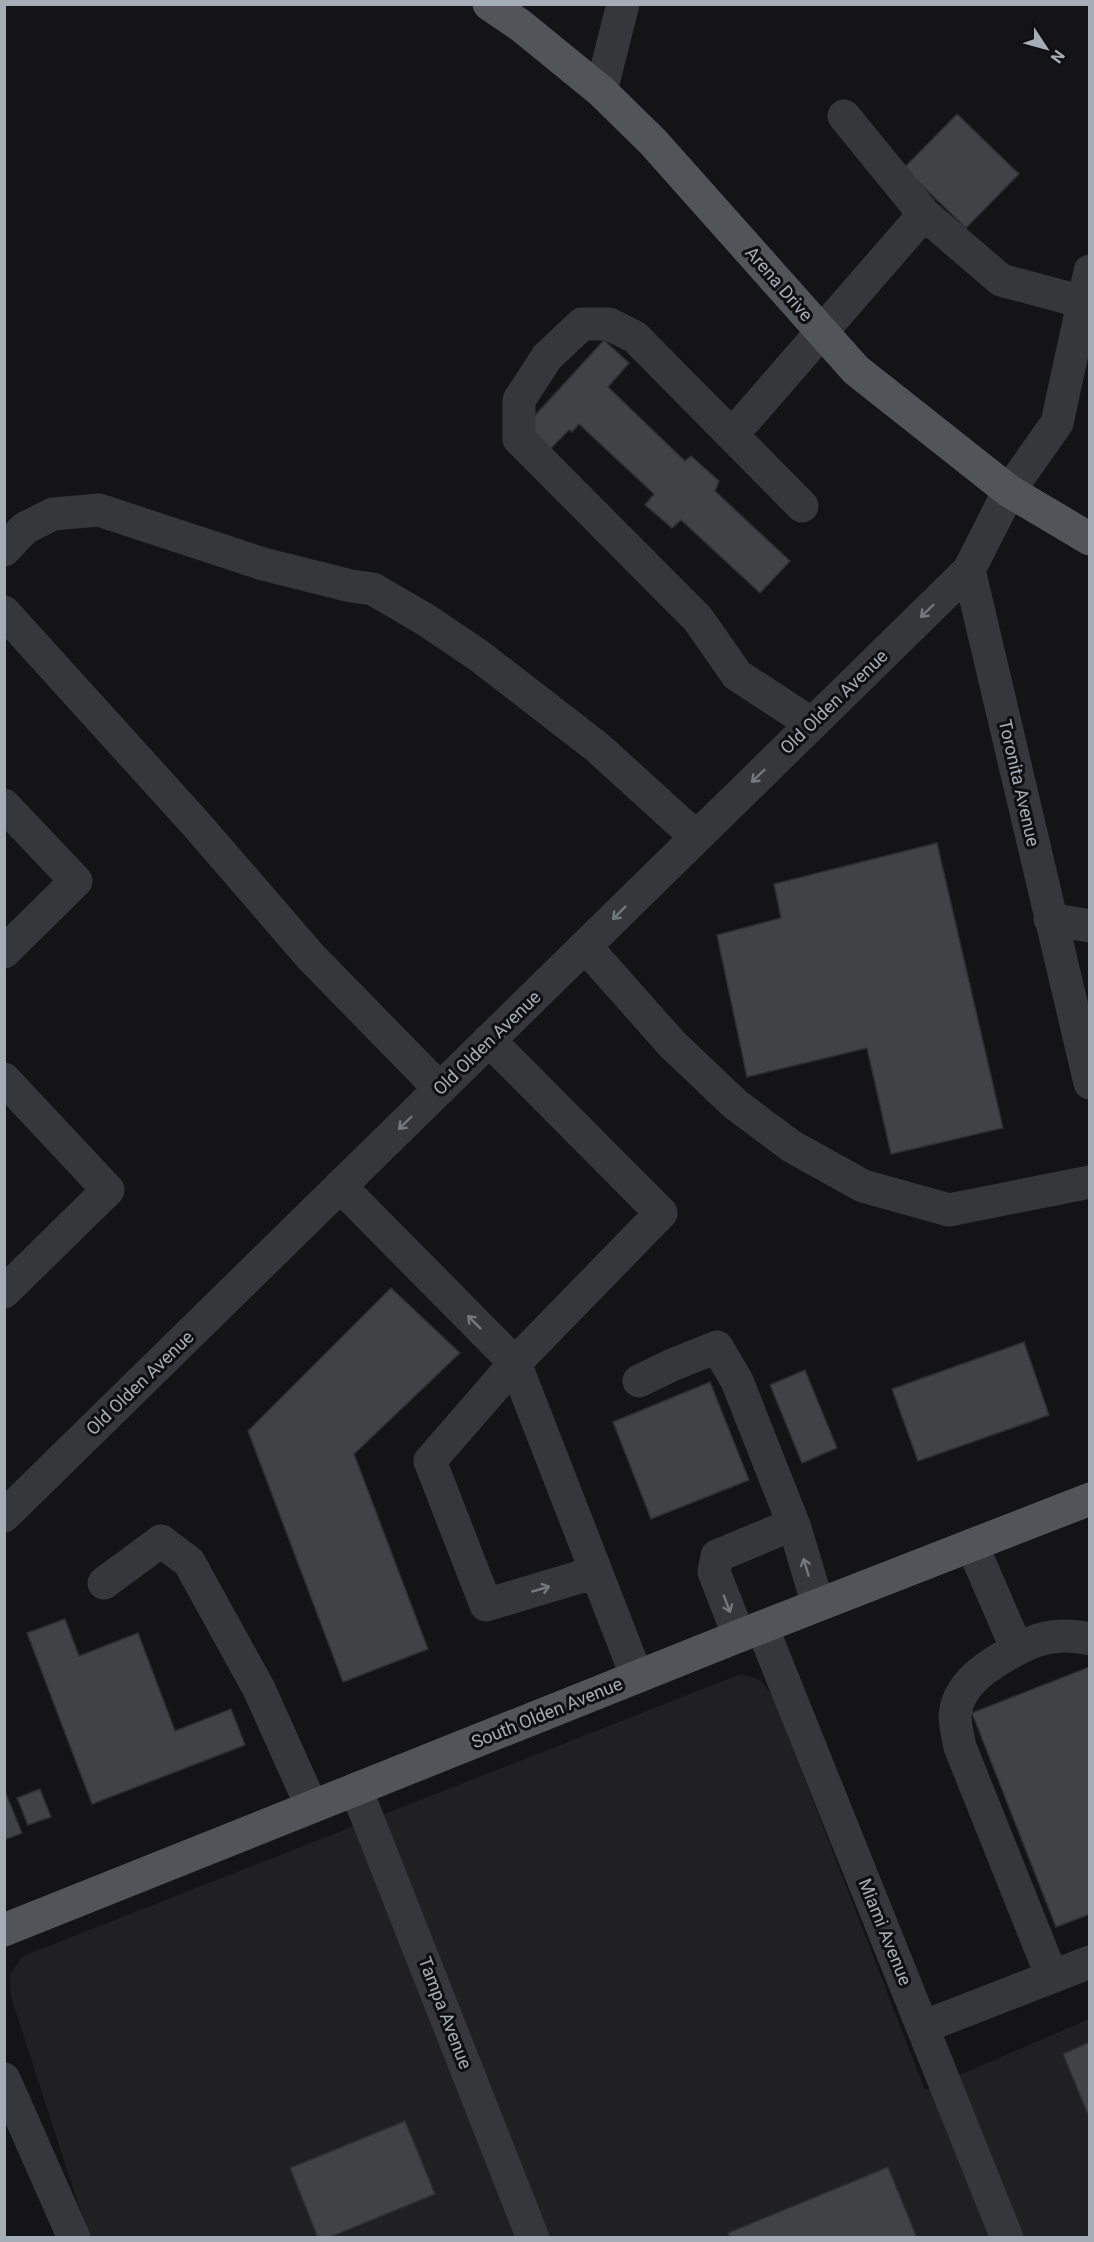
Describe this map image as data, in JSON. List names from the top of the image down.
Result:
{
  "streets": {
    "main road": ["Arena Drive", "South Olden Avenue"],
    "street": [
      "Old Olden Avenue",
      "Toronita Avenue",
      "Miami Avenue",
      "Tampa Avenue"
    ]
  },
  "crossings": [
    ["Old Olden Avenue", "Toronita Avenue"],
    ["South Olden Avenue", "Miami Avenue"],
    ["South Olden Avenue", "Tampa Avenue"]
  ],
  "one_way": ["Old Olden Avenue"],
  "north": "bottom right"
}
